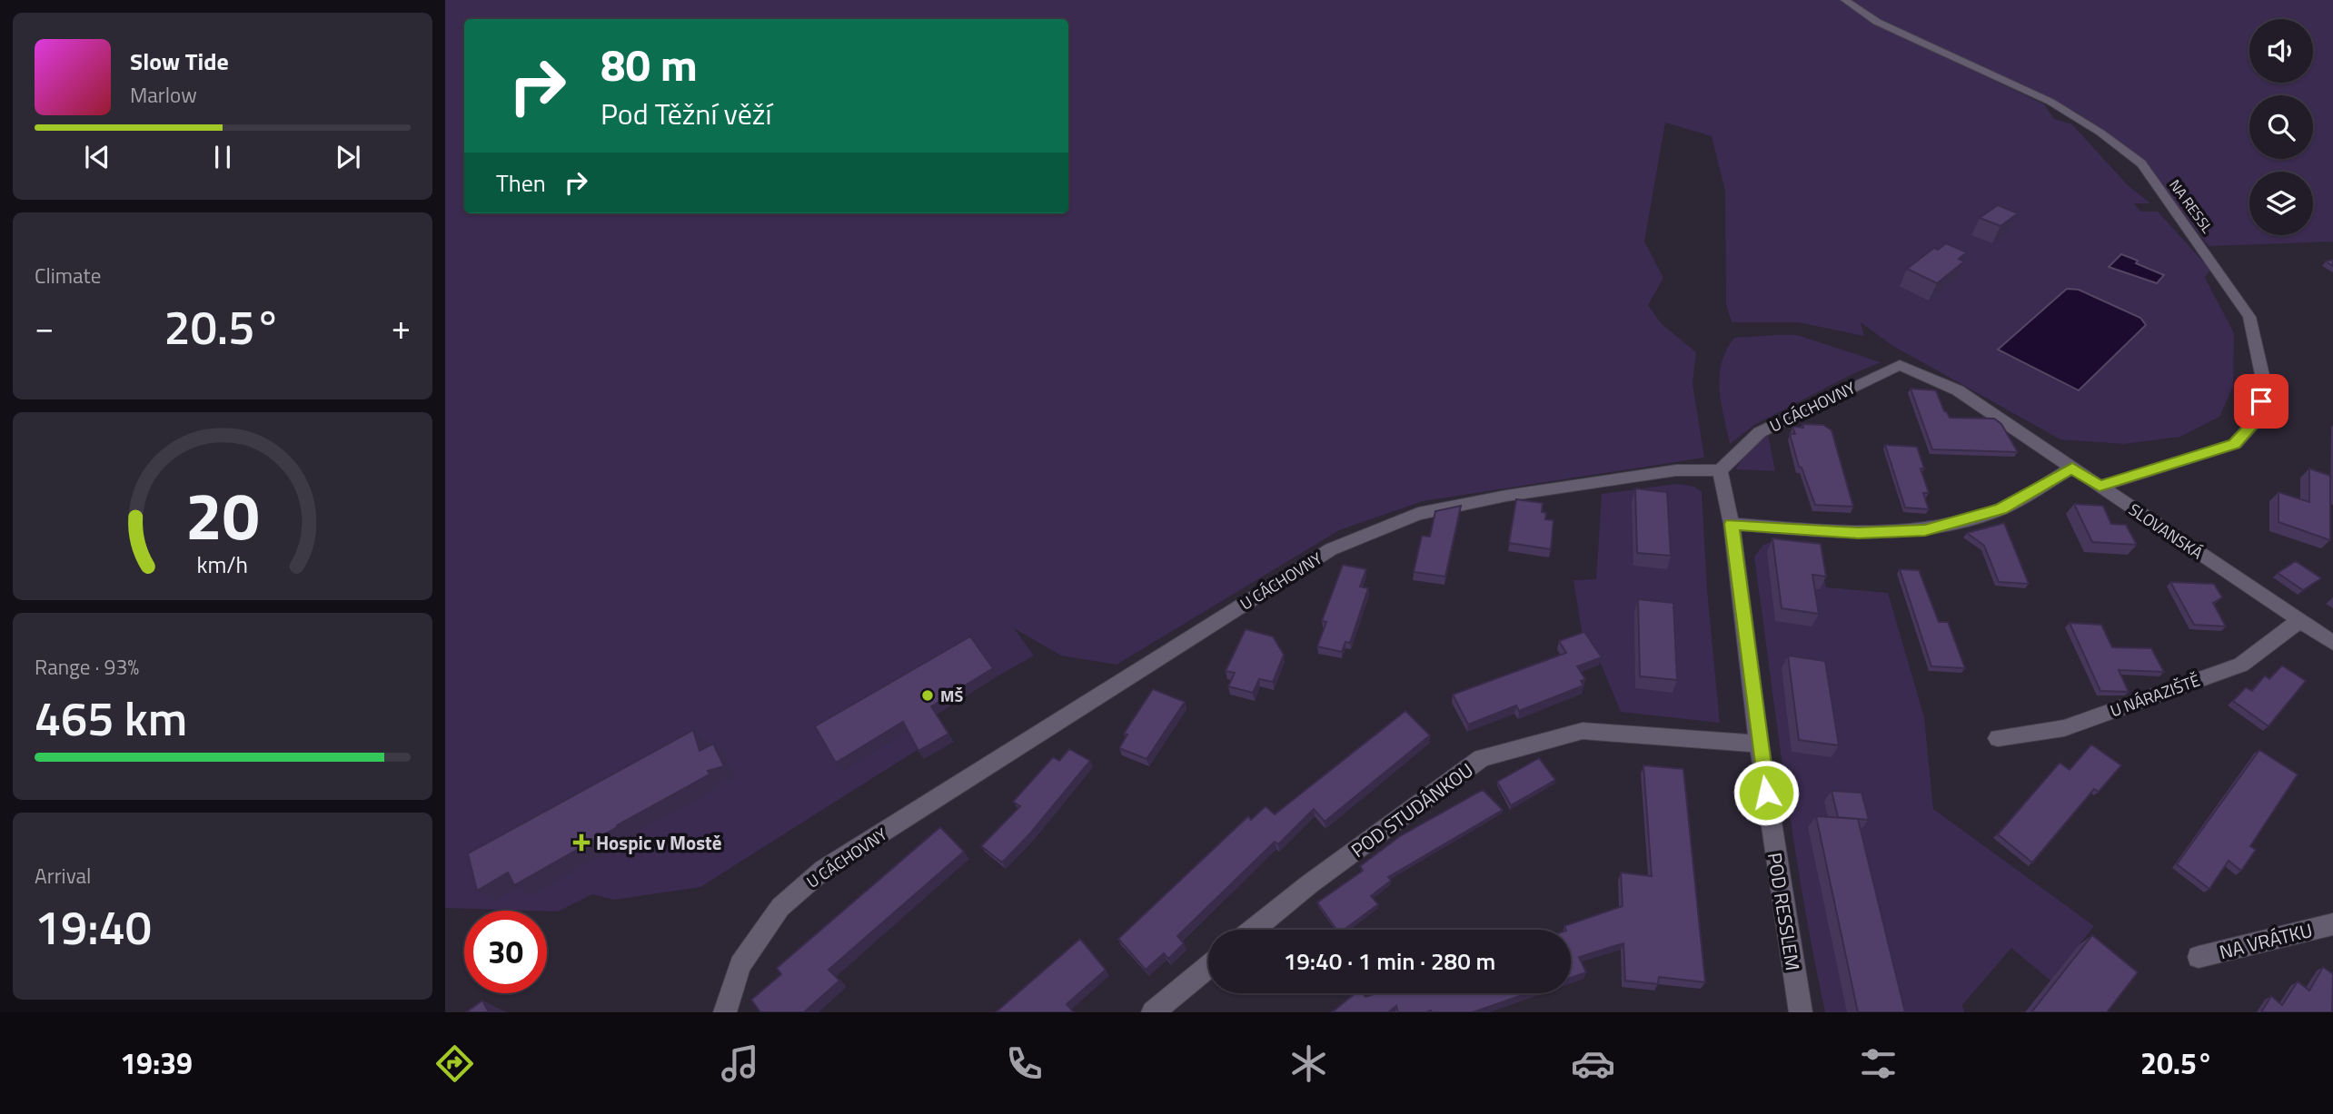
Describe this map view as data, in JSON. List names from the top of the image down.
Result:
{
  "streets": {
    "street": [
      "NA RESSL",
      "U CÁCHOVNY",
      "SLOVANSKÁ",
      "U NÁRAZIŠTĚ",
      "POD STUDÁNKOU",
      "POD RESSLEM",
      "NA VRÁTKU"
    ]
  },
  "crossings": [
    ["NA RESSL", "SLOVANSKÁ"],
    ["U CÁCHOVNY", "SLOVANSKÁ"],
    ["U CÁCHOVNY", "POD RESSLEM"],
    ["SLOVANSKÁ", "U NÁRAZIŠTĚ"],
    ["POD STUDÁNKOU", "POD RESSLEM"]
  ],
  "places": {
    "other": ["MŠ"],
    "health": ["Hospic v Mostě"]
  },
  "page": {
    "turn": ["80 m", "Pod Těžní věží"],
    "song": ["Slow Tide", "Marlow"],
    "then": "Then",
    "tile": [
      "Climate",
      ["Range · 93%", "465 km"],
      ["Arrival", "19:40"]
    ],
    "heat": ["−", "20.5°", "+"],
    "limit": "30",
    "trip": "19:40 · 1 min · 280 m",
    "tabs": ["19:39", "20.5°"],
    "gauge": ["20", "km/h"]
  }
}
